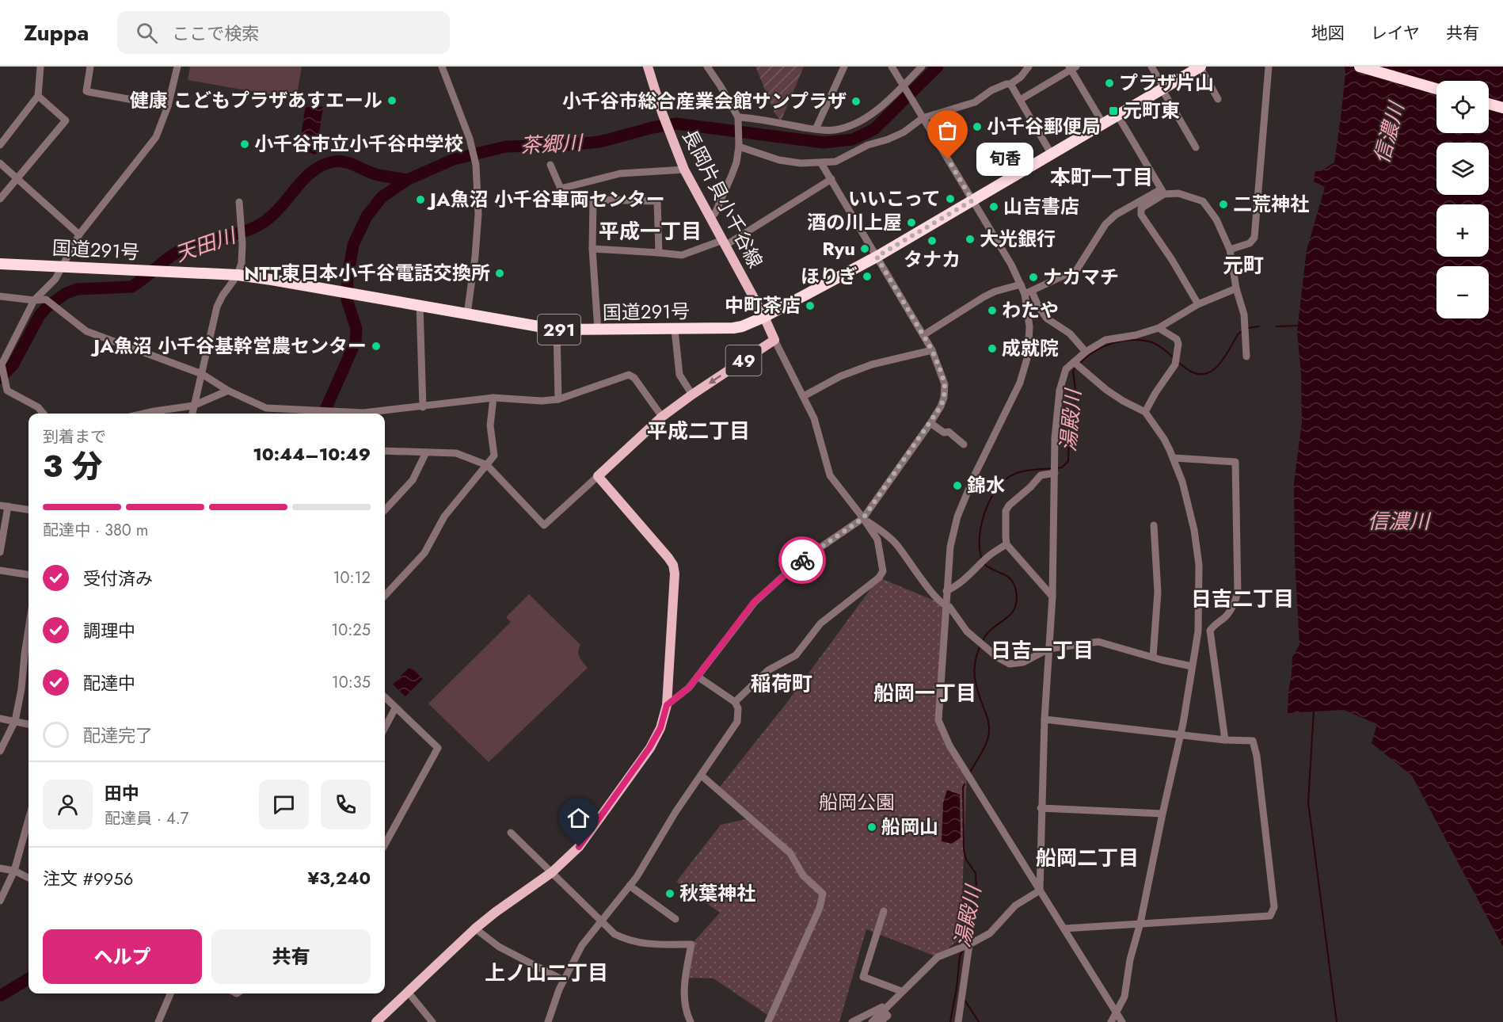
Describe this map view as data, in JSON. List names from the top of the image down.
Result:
{
  "streets": {
    "highway": ["国道291号", "291"],
    "main road": ["長岡片貝小千谷線", "49"]
  },
  "crossings": [
    ["長岡片貝小千谷線", "国道291号"],
    ["長岡片貝小千谷線", "49"],
    ["国道291号", "49"]
  ],
  "districts": [
    "本町一丁目",
    "平成一丁目",
    "元町",
    "平成二丁目",
    "日吉二丁目",
    "日吉一丁目",
    "稲荷町",
    "船岡一丁目",
    "船岡二丁目",
    "上ノ山二丁目"
  ],
  "water": [
    "信濃川",
    "茶郷川",
    "天田川",
    "湯殿川"
  ],
  "parks": ["船岡公園"],
  "places": {
    "other": [
      "プラザ片山",
      "健康 こどもプラザあすエール",
      "小千谷市総合産業会館サンプラザ",
      "小千谷郵便局",
      "小千谷市立小千谷中学校",
      "旬香",
      "いいこって",
      "JA魚沼 小千谷車両センター",
      "二荒神社",
      "山吉書店",
      "酒の川上屋",
      "大光銀行",
      "タナカ",
      "Ryu",
      "NTT東日本小千谷電話交換所",
      "ほりぎ",
      "ナカマチ",
      "中町茶店",
      "わたや",
      "JA魚沼 小千谷基幹営農センター",
      "成就院",
      "錦水",
      "船岡山",
      "秋葉神社"
    ],
    "transit": ["元町東"]
  },
  "page": {
    "header": "Zuppa",
    "search": "ここで検索",
    "nav": ["地図", "レイヤ", "共有"],
    "map_buttons": ["+", "−"],
    "bubble": "旬香",
    "heading": ["3 分", "到着まで", "10:44–10:49"],
    "panel": [
      "田中",
      "配達員 · 4.7",
      "注文 #9956",
      "¥3,240"
    ],
    "bar": "配達中 · 380 m",
    "list": [
      ["受付済み", "10:12"],
      ["調理中", "10:25"],
      ["配達中", "10:35"],
      "配達完了"
    ],
    "buttons": ["ヘルプ", "共有"]
  }
}
